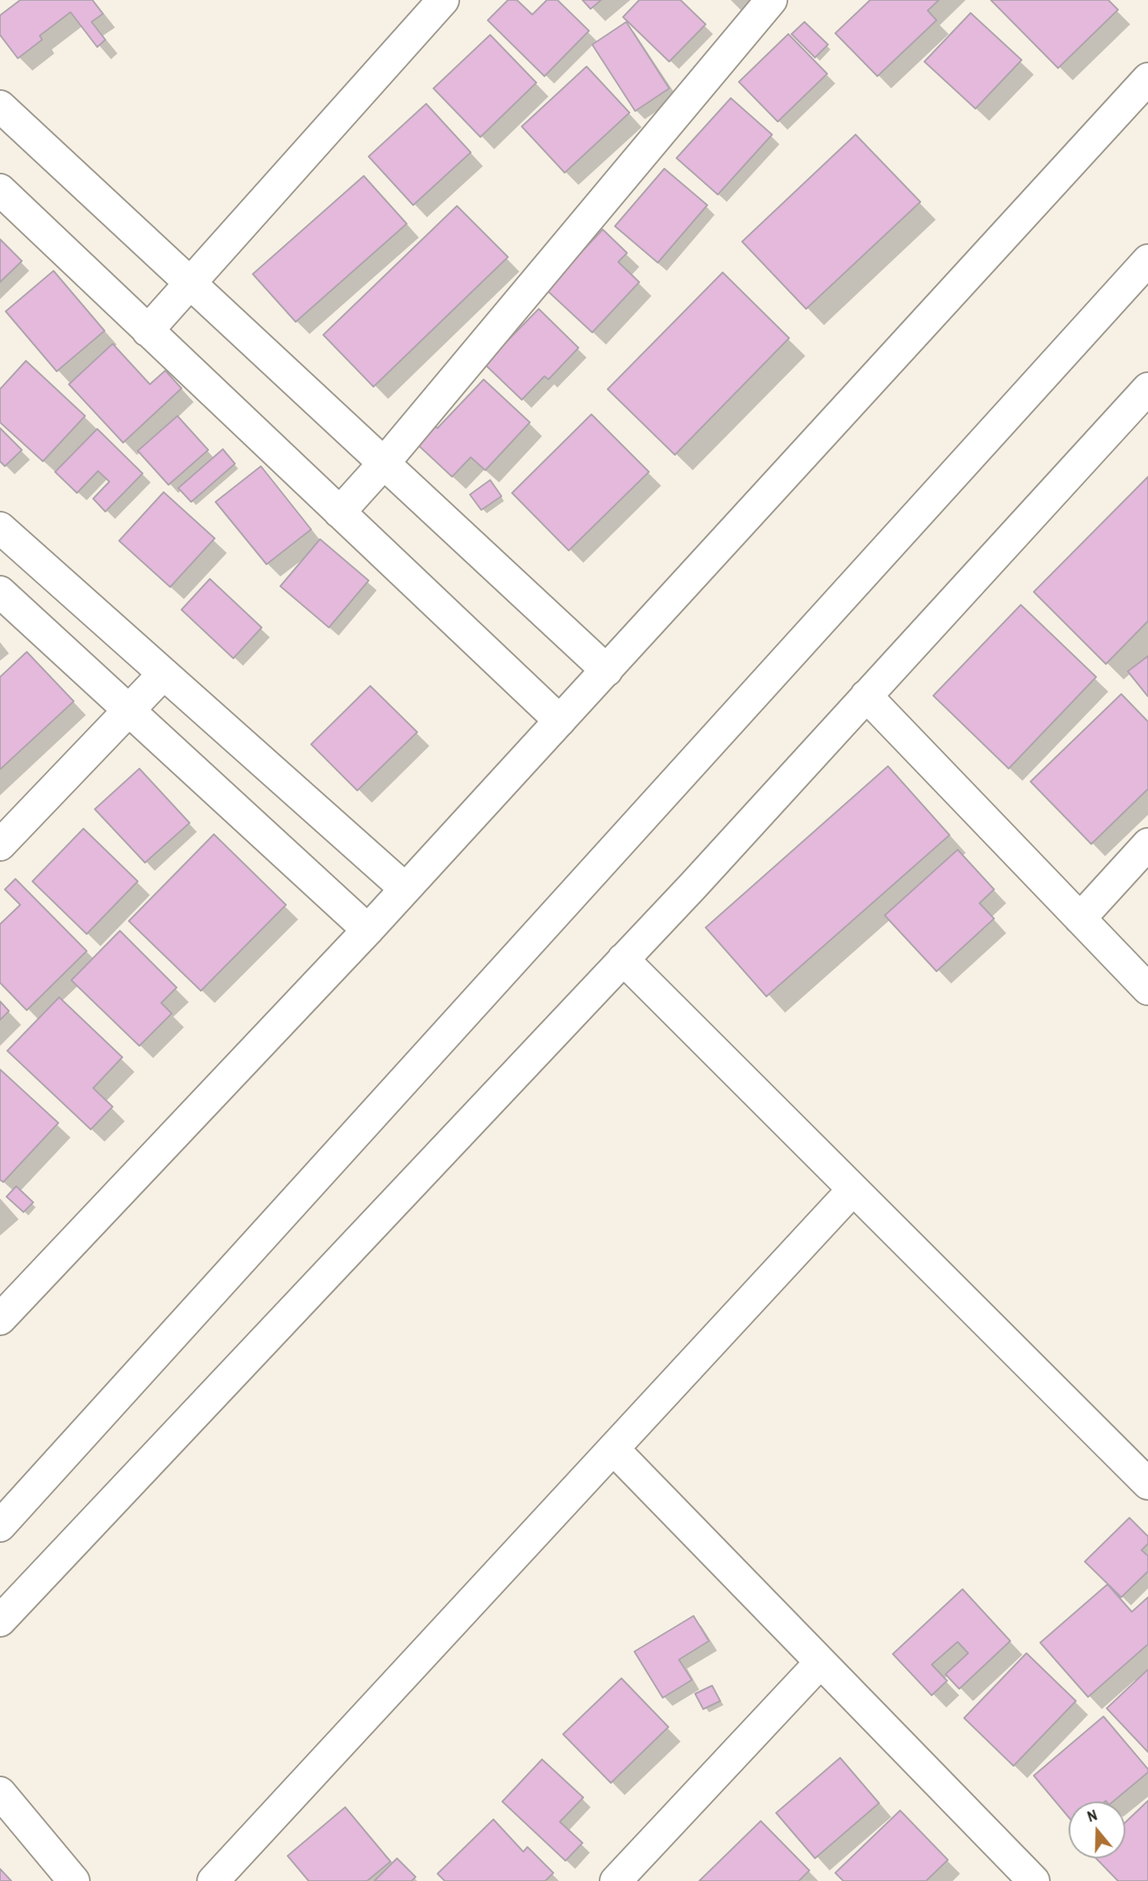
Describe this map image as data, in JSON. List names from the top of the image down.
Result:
{
  "north": "top"
}
